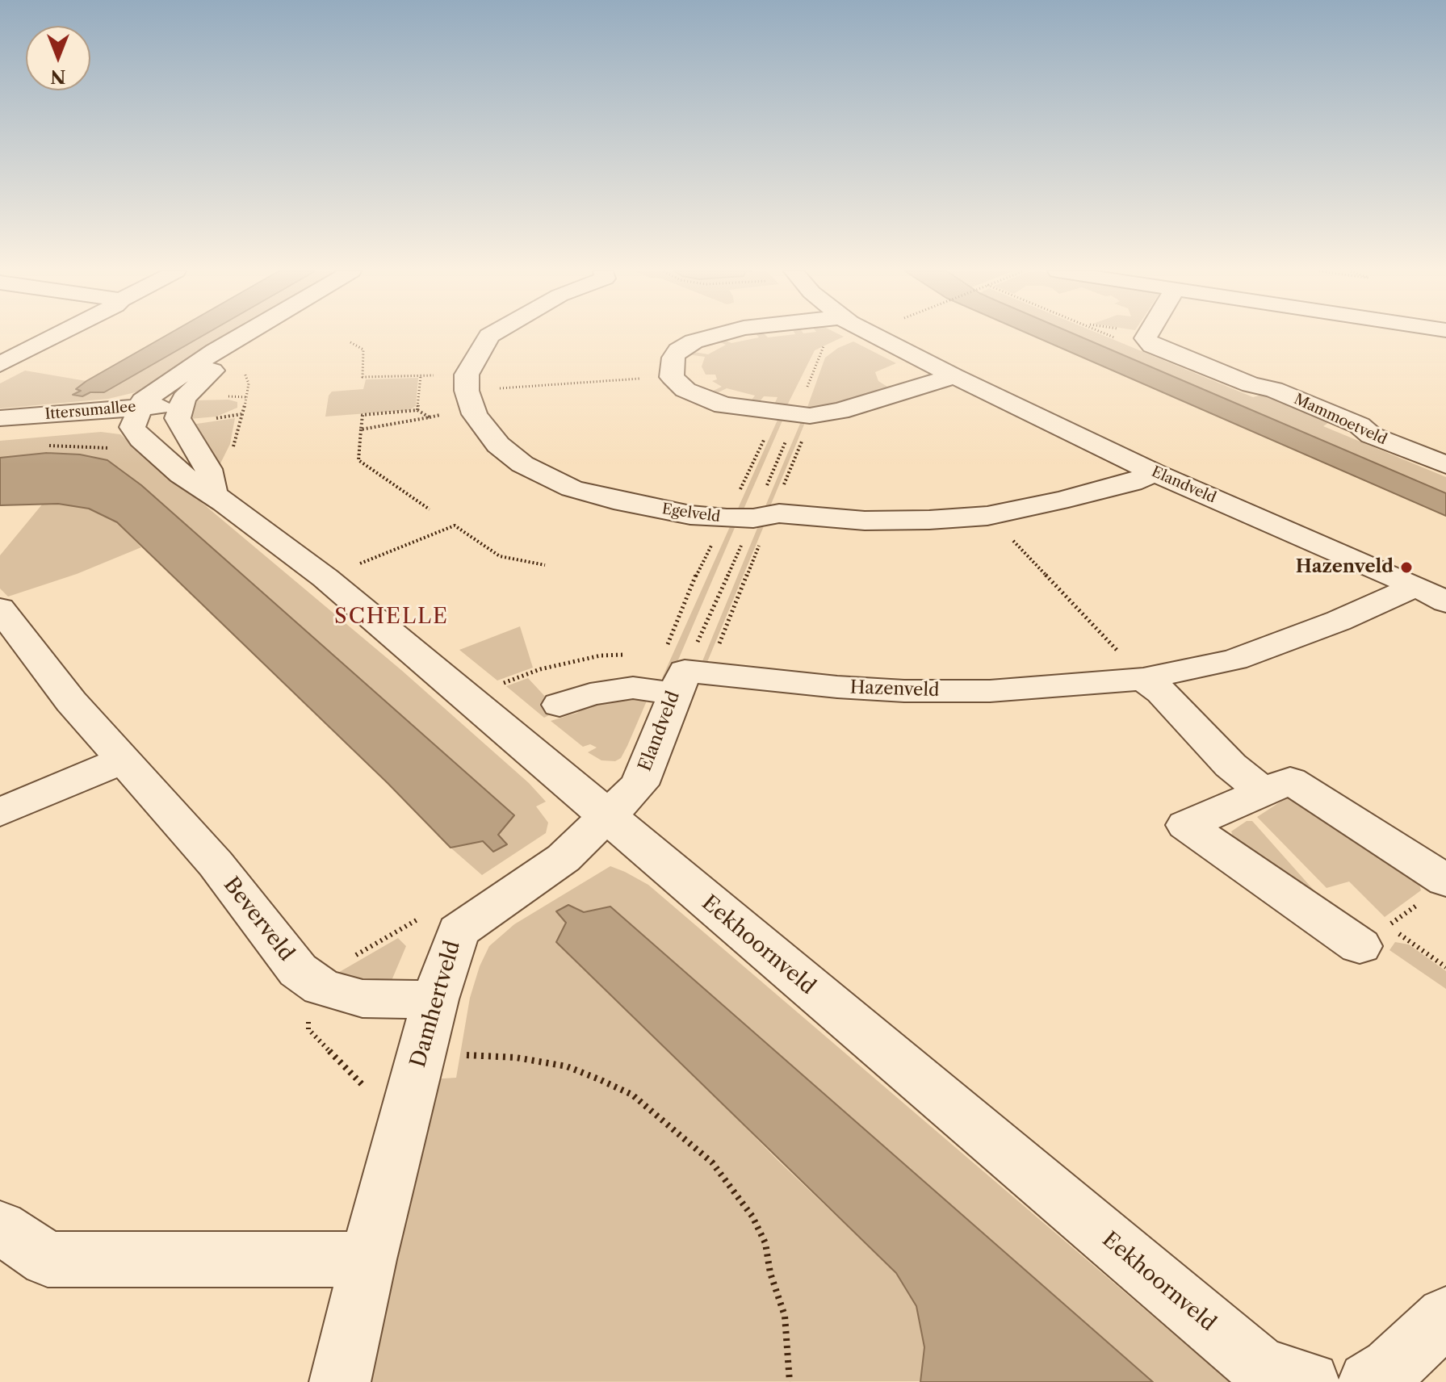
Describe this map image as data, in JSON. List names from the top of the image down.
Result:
{
  "streets": {
    "street": [
      "Ittersumallee",
      "Mammoetveld",
      "Elandveld",
      "Egelveld",
      "Hazenveld",
      "Beverveld",
      "Eekhoornveld",
      "Damhertveld"
    ]
  },
  "crossings": [
    ["Ittersumallee", "Eekhoornveld"],
    ["Elandveld", "Egelveld"],
    ["Elandveld", "Hazenveld"],
    ["Elandveld", "Eekhoornveld"],
    ["Elandveld", "Damhertveld"],
    ["Beverveld", "Damhertveld"],
    ["Eekhoornveld", "Damhertveld"]
  ],
  "districts": ["SCHELLE"],
  "places": ["Hazenveld"],
  "north": "bottom"
}
